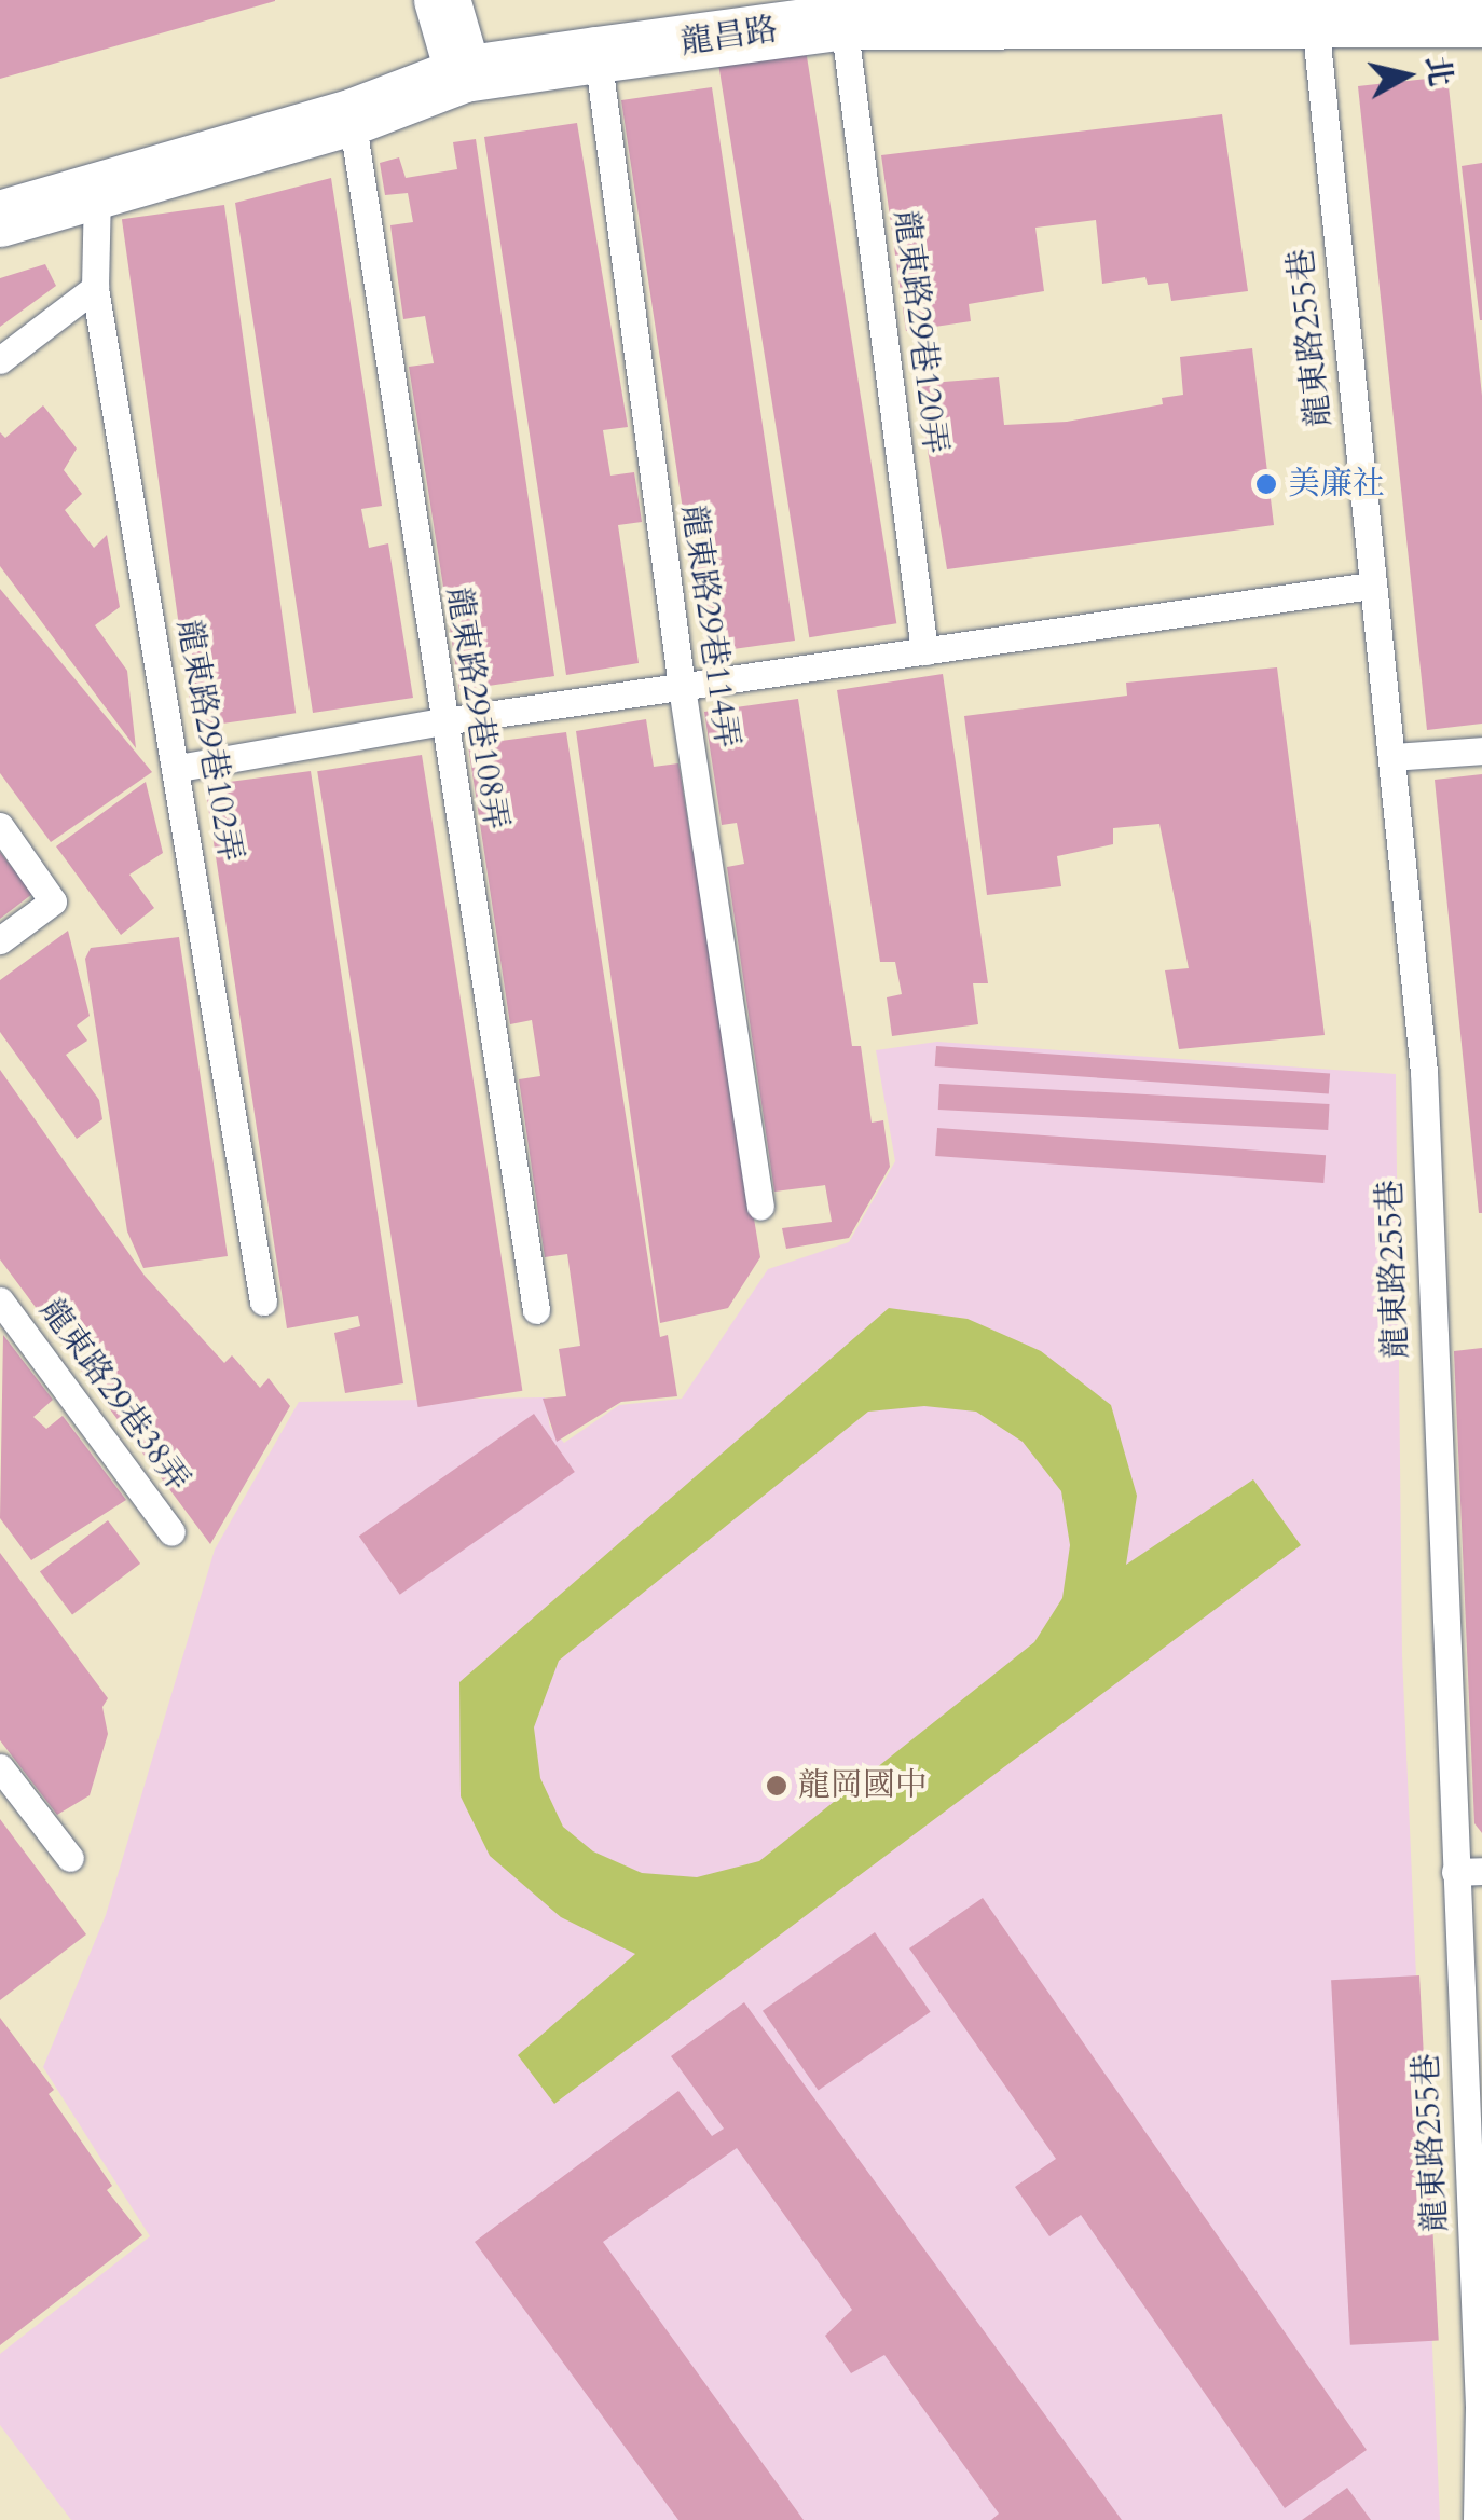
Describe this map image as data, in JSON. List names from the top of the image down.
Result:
{
  "streets": {
    "street": ["龍昌路"],
    "lane": [
      "龍東路29巷120弄",
      "龍東路255巷",
      "龍東路29巷114弄",
      "龍東路29巷108弄",
      "龍東路29巷102弄",
      "龍東路29巷38弄"
    ]
  },
  "crossings": [
    ["龍昌路", "龍東路29巷120弄"],
    ["龍昌路", "龍東路255巷"],
    ["龍昌路", "龍東路29巷114弄"],
    ["龍昌路", "龍東路29巷108弄"],
    ["龍昌路", "龍東路29巷102弄"]
  ],
  "places": ["美廉社", "龍岡國中"],
  "north": "right"
}
